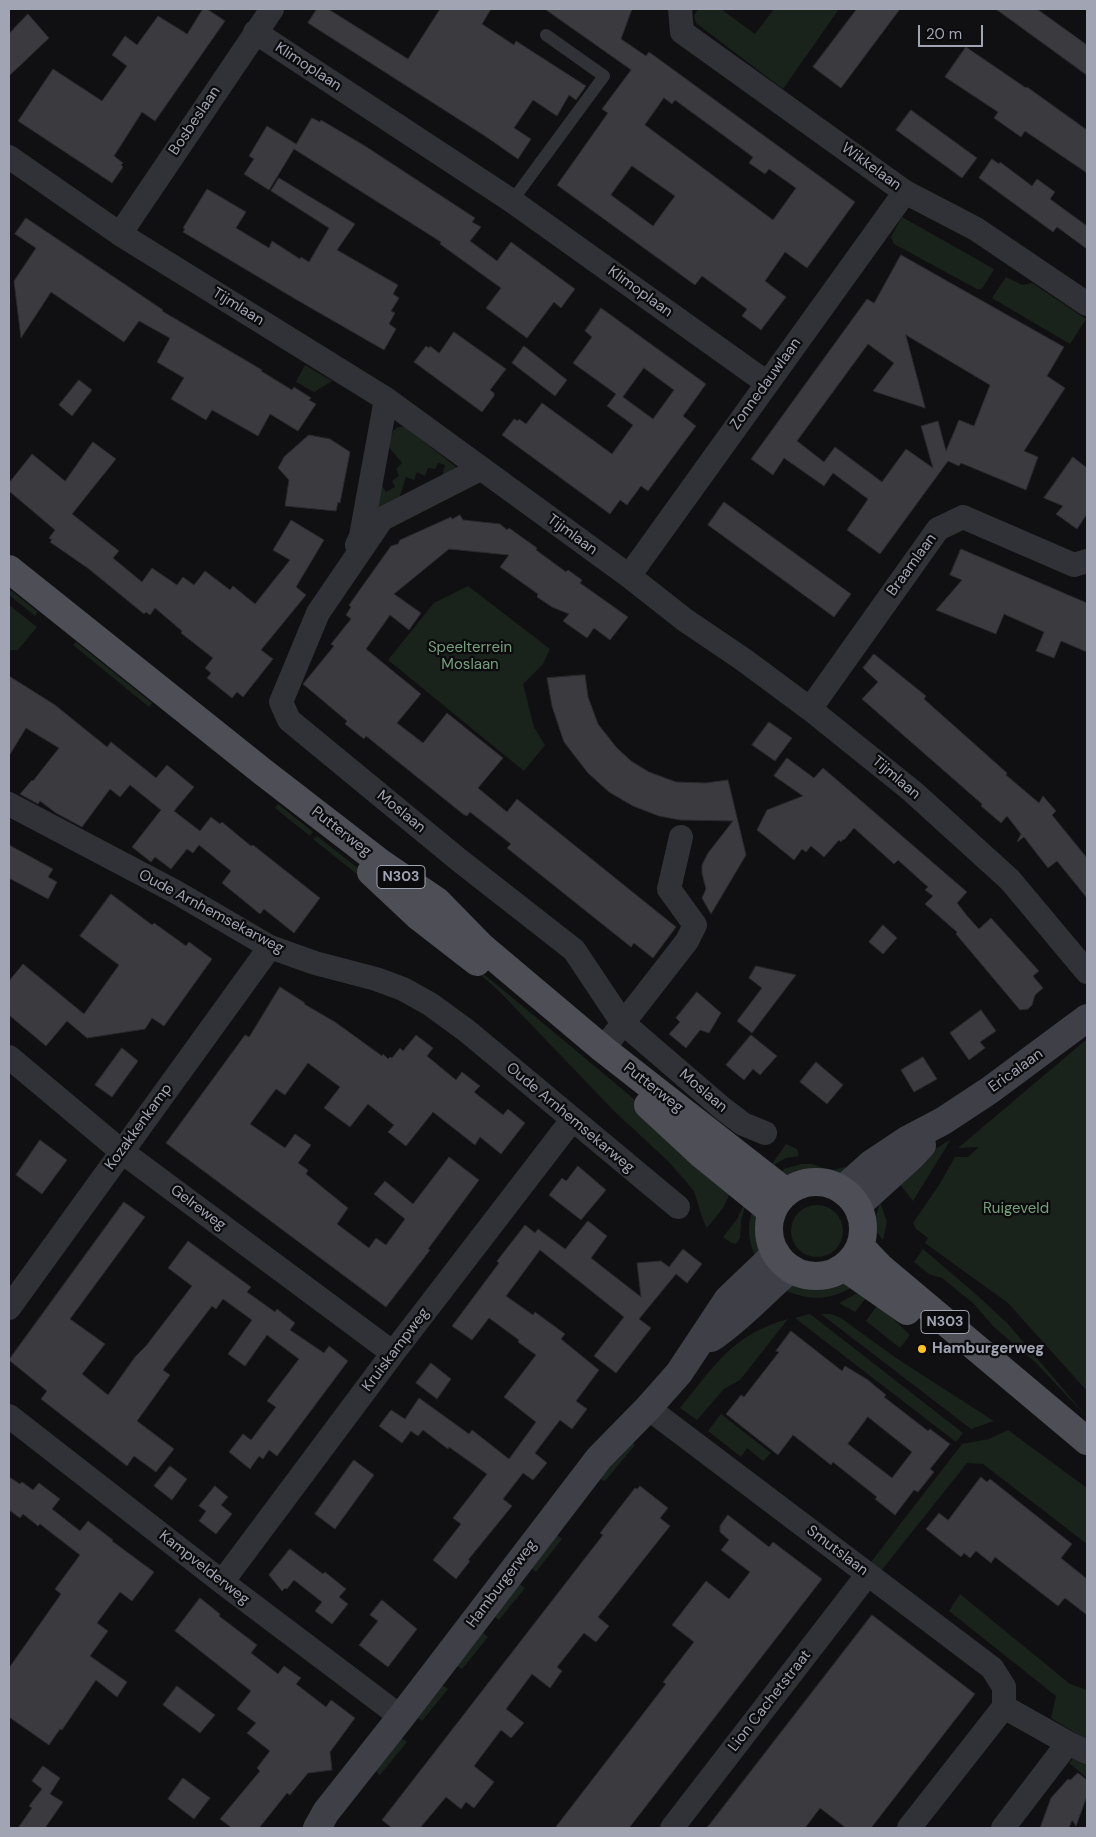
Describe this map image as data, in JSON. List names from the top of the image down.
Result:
{
  "streets": {
    "main road": ["Putterweg", "N303"],
    "street": [
      "Klimoplaan",
      "Bosbeslaan",
      "Wikkelaan",
      "Tijmlaan",
      "Zonnedauwlaan",
      "Braamlaan",
      "Moslaan",
      "Oude Arnhemsekarweg",
      "Ericalaan",
      "Kozakkenkamp",
      "Gelreweg",
      "Kruiskampweg",
      "Smutslaan",
      "Kampvelderweg",
      "Hamburgerweg",
      "Lion Cachetstraat"
    ]
  },
  "crossings": [
    ["Klimoplaan", "Bosbeslaan"],
    ["Klimoplaan", "Zonnedauwlaan"],
    ["Bosbeslaan", "Tijmlaan"],
    ["Wikkelaan", "Zonnedauwlaan"],
    ["Tijmlaan", "Zonnedauwlaan"],
    ["Tijmlaan", "Braamlaan"],
    ["Tijmlaan", "Moslaan"],
    ["Putterweg", "N303"],
    ["Putterweg", "Ericalaan"],
    ["Putterweg", "Hamburgerweg"],
    ["N303", "Ericalaan"],
    ["N303", "Hamburgerweg"],
    ["Oude Arnhemsekarweg", "Kozakkenkamp"],
    ["Oude Arnhemsekarweg", "Kruiskampweg"],
    ["Ericalaan", "Hamburgerweg"],
    ["Kozakkenkamp", "Gelreweg"],
    ["Gelreweg", "Kruiskampweg"],
    ["Kruiskampweg", "Kampvelderweg"],
    ["Smutslaan", "Hamburgerweg"],
    ["Smutslaan", "Lion Cachetstraat"],
    ["Kampvelderweg", "Hamburgerweg"]
  ],
  "parks": ["Speelterrein Moslaan", "Ruigeveld"],
  "places": ["Hamburgerweg"],
  "scale_bar": "20 m"
}
